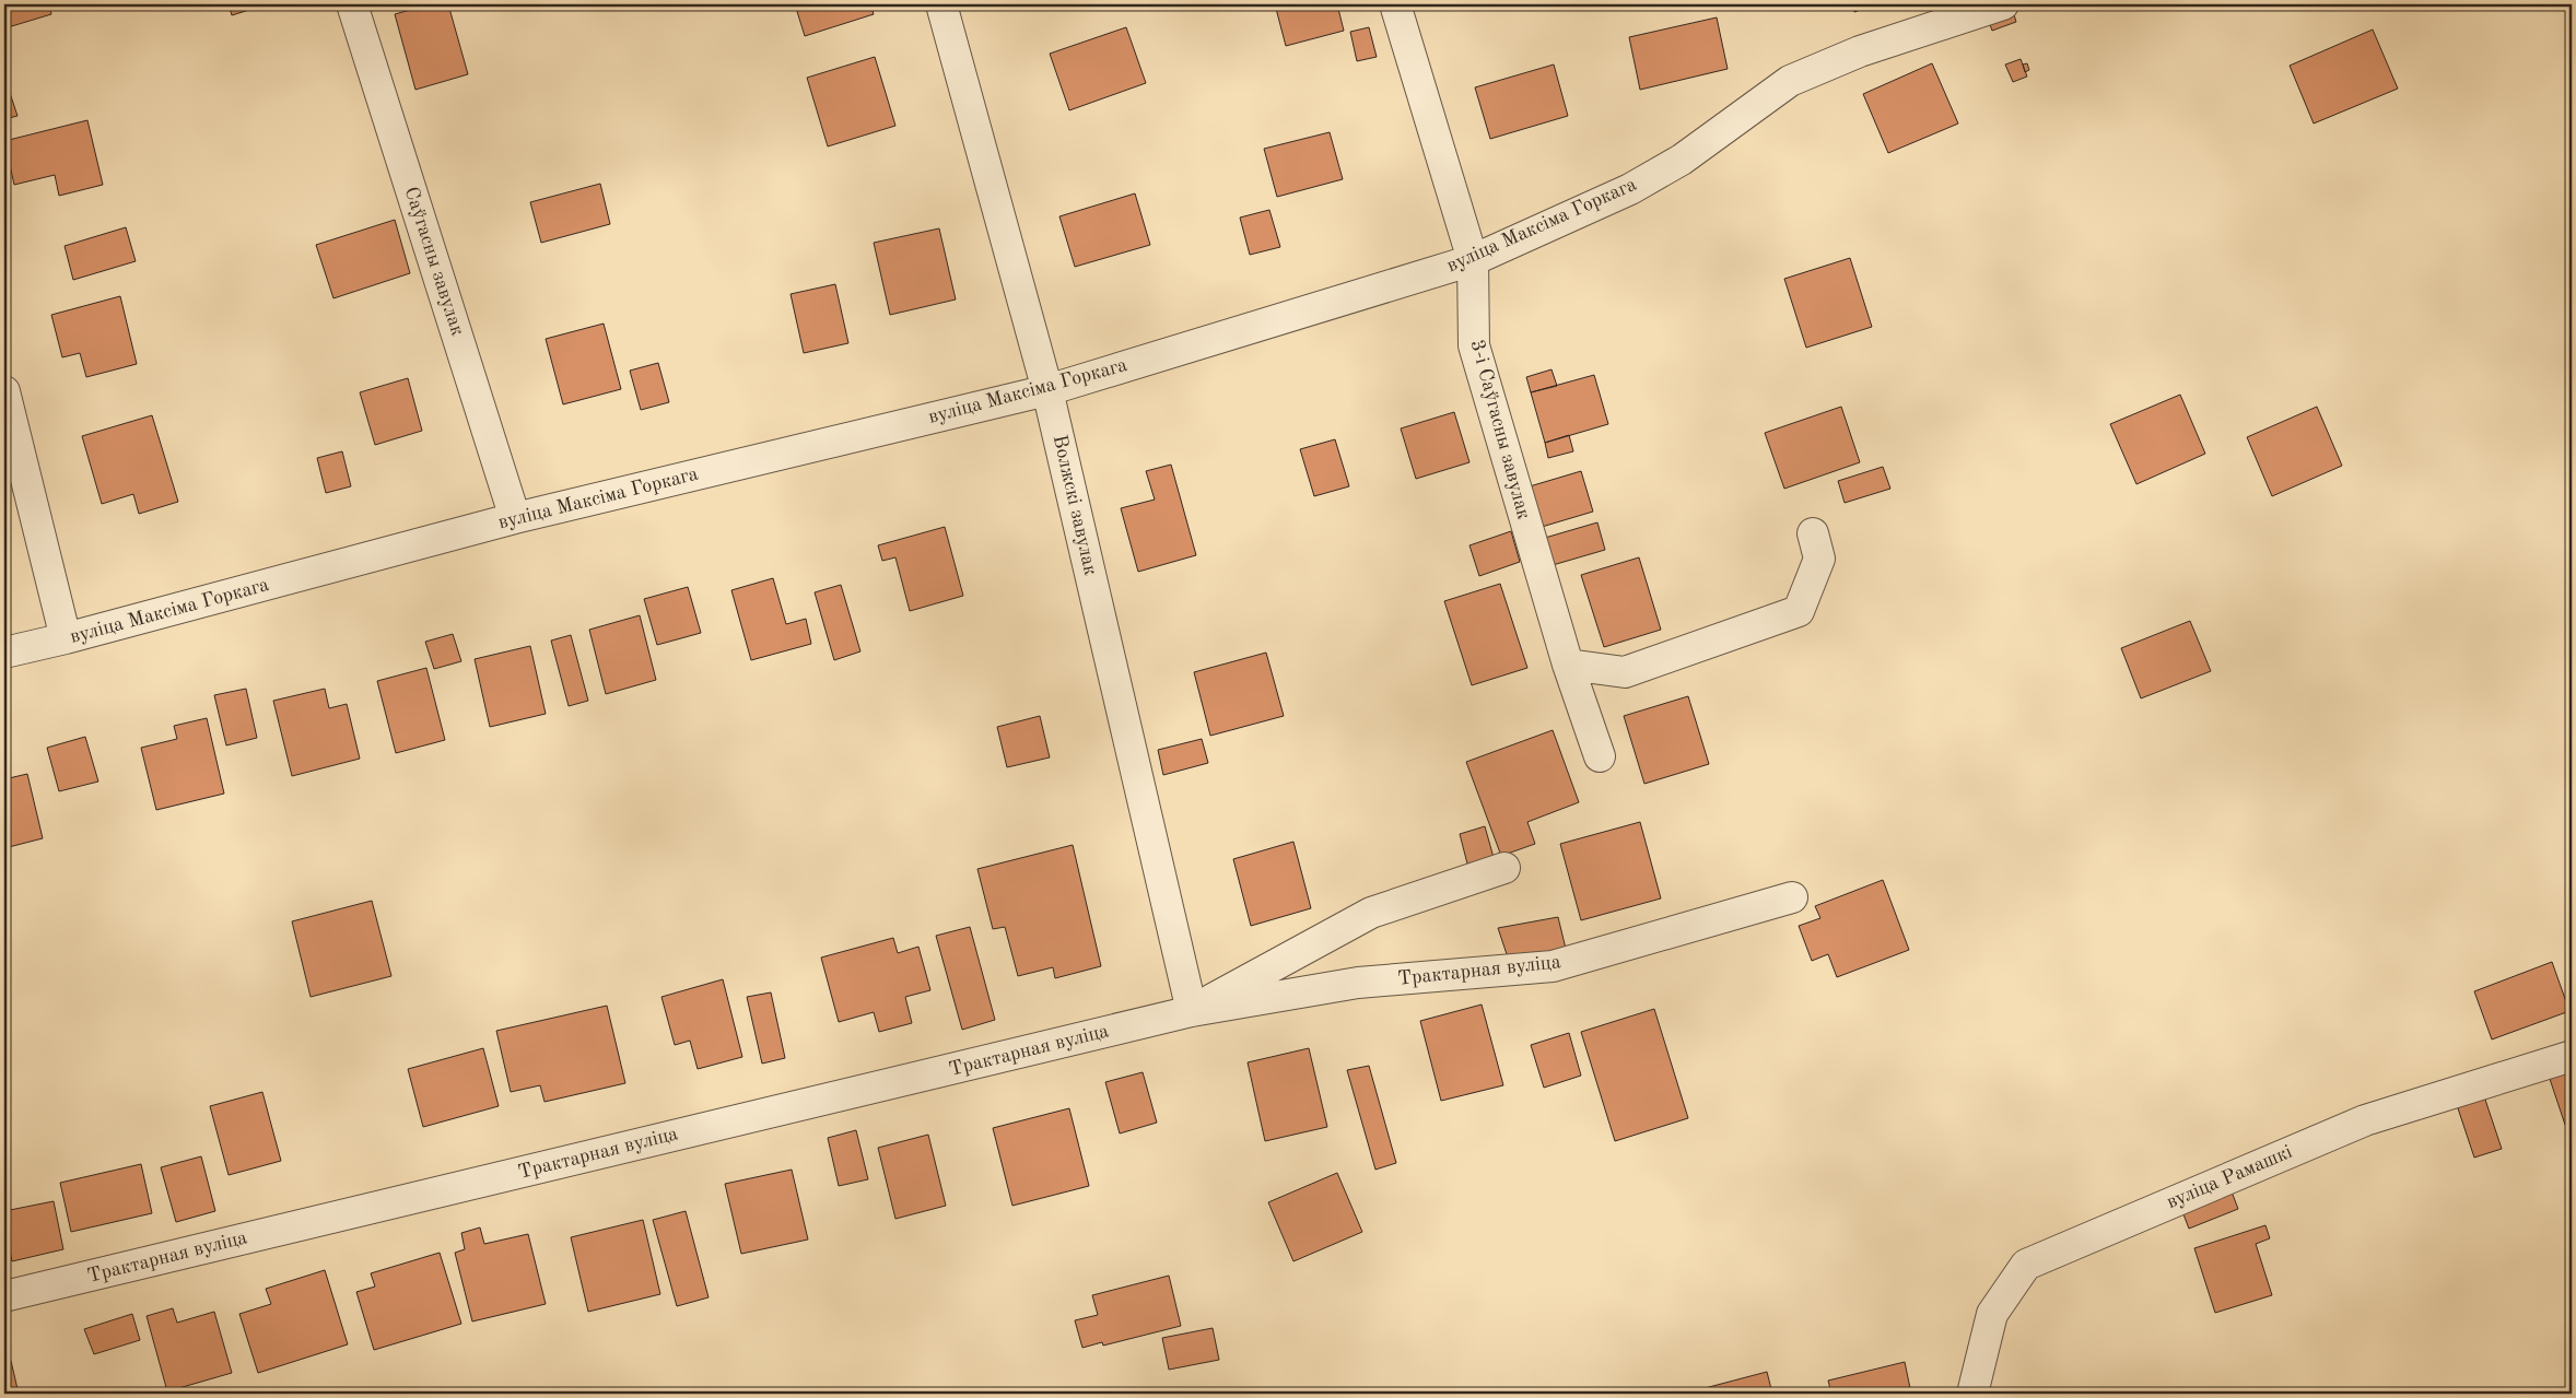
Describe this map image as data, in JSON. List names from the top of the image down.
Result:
{
  "streets": {
    "street": [
      "вуліца Максіма Горкага",
      "Саўгасны завулак",
      "3-і Саўгасны завулак",
      "Волжскі завулак",
      "Трактарная вуліца",
      "вуліца Рамашкі"
    ]
  },
  "crossings": [
    ["вуліца Максіма Горкага", "Саўгасны завулак"],
    ["вуліца Максіма Горкага", "3-і Саўгасны завулак"],
    ["вуліца Максіма Горкага", "Волжскі завулак"],
    ["Волжскі завулак", "Трактарная вуліца"]
  ]
}
